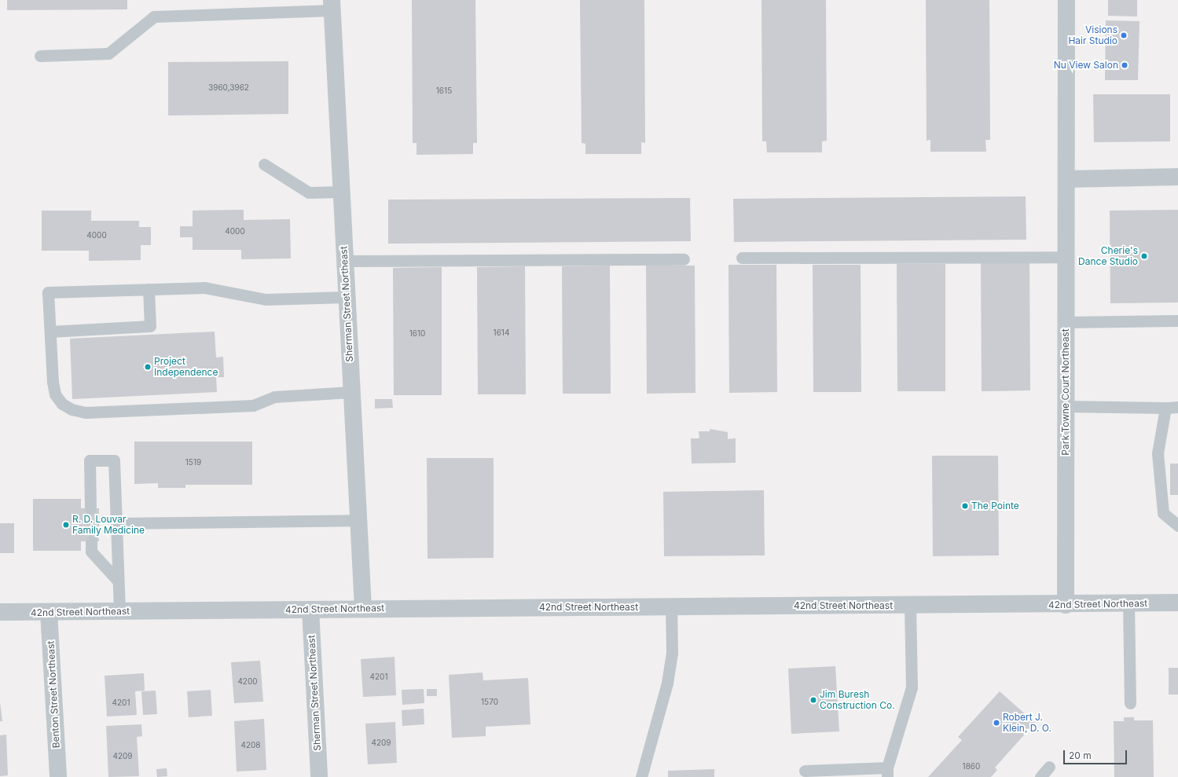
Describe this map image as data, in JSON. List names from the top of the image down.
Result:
{
  "streets": {
    "street": [
      "Sherman Street Northeast",
      "Park Towne Court Northeast",
      "42nd Street Northeast",
      "Benton Street Northeast"
    ]
  },
  "crossings": [
    ["Sherman Street Northeast", "42nd Street Northeast"],
    ["Park Towne Court Northeast", "42nd Street Northeast"],
    ["42nd Street Northeast", "Benton Street Northeast"]
  ],
  "places": [
    "Visions Hair Studio",
    "Nu View Salon",
    "Cherie's Dance Studio",
    "Project Independence",
    "The Pointe",
    "R. D. Louvar Family Medicine",
    "Jim Buresh Construction Co.",
    "Robert J. Klein, D. O."
  ],
  "house_numbers": [
    "3960,3962",
    "1615",
    "4000",
    "4000",
    "1614",
    "1610",
    "1519",
    "4201",
    "4200",
    "1570",
    "4201",
    "4209",
    "4208",
    "4209",
    "1860"
  ],
  "scale_bar": "20 m"
}
